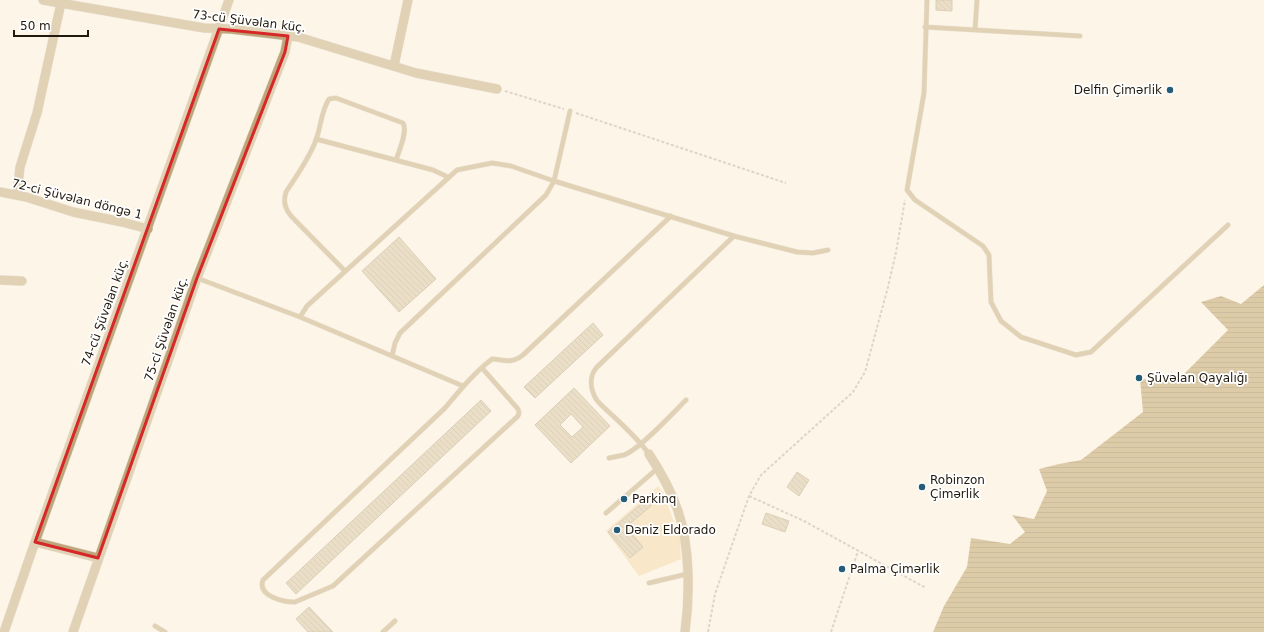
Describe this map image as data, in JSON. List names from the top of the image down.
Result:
{
  "streets": {
    "street": [
      "73-cü Şüvəlan küç.",
      "72-ci Şüvəlan döngə 1",
      "74-cü Şüvəlan küç.",
      "75-ci Şüvəlan küç."
    ]
  },
  "crossings": [
    ["73-cü Şüvəlan küç.", "74-cü Şüvəlan küç."],
    ["73-cü Şüvəlan küç.", "75-ci Şüvəlan küç."],
    ["72-ci Şüvəlan döngə 1", "74-cü Şüvəlan küç."]
  ],
  "places": [
    "Delfin Çimərlik",
    "Şüvəlan Qayalığı",
    "Robinzon Çimərlik",
    "Parkinq",
    "Dəniz Eldorado",
    "Palma Çimərlik"
  ],
  "scale_bar": "50 m"
}
